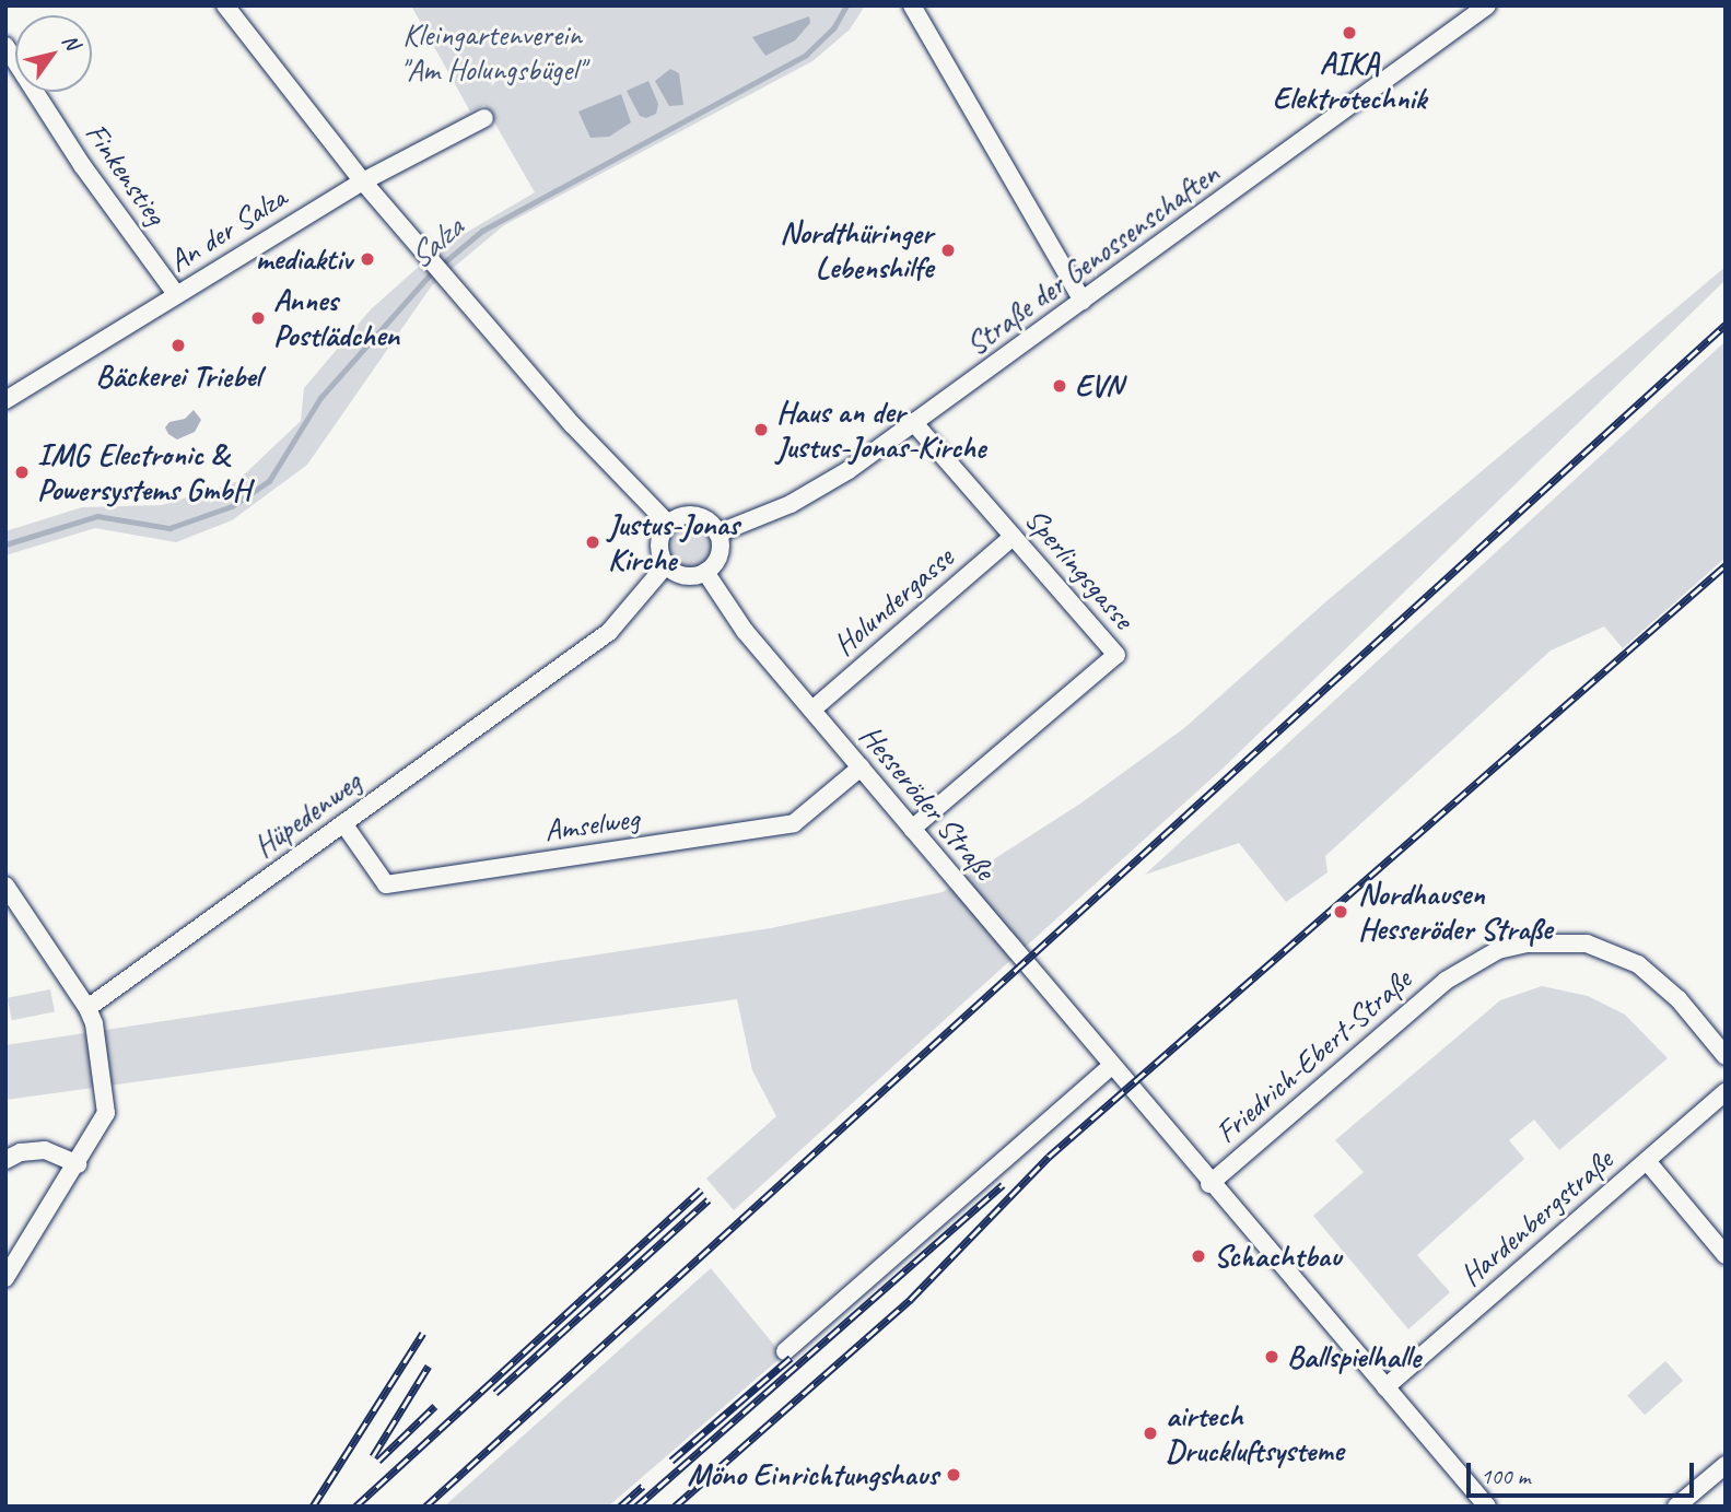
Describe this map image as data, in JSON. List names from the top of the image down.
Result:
{
  "streets": {
    "street": [
      "Finkenstieg",
      "An der Salza",
      "Straße der Genossenschaften",
      "Sperlingsgasse",
      "Holundergasse",
      "Hesseröder Straße",
      "Hüpedenweg",
      "Amselweg",
      "Friedrich-Ebert-Straße",
      "Hardenbergstraße"
    ]
  },
  "crossings": [
    ["Finkenstieg", "An der Salza"],
    ["Straße der Genossenschaften", "Sperlingsgasse"],
    ["Straße der Genossenschaften", "Hesseröder Straße"],
    ["Straße der Genossenschaften", "Hüpedenweg"],
    ["Sperlingsgasse", "Holundergasse"],
    ["Sperlingsgasse", "Hesseröder Straße"],
    ["Holundergasse", "Hesseröder Straße"],
    ["Hesseröder Straße", "Hüpedenweg"],
    ["Hesseröder Straße", "Amselweg"],
    ["Hesseröder Straße", "Friedrich-Ebert-Straße"],
    ["Hesseröder Straße", "Hardenbergstraße"],
    ["Hüpedenweg", "Amselweg"]
  ],
  "water": ["Salza"],
  "parks": ["Kleingartenverein \"Am Holungsbügel\""],
  "places": [
    "AIKA Elektrotechnik",
    "Nordthüringer Lebenshilfe",
    "mediaktiv",
    "Annes Postlädchen",
    "Bäckerei Triebel",
    "EVN",
    "Haus an der Justus-Jonas-Kirche",
    "IMG Electronic & Powersystems GmbH",
    "Justus-Jonas Kirche",
    "Nordhausen Hesseröder Straße",
    "Schachtbau",
    "Ballspielhalle",
    "airtech Druckluftsysteme",
    "Möno Einrichtungshaus"
  ],
  "scale_bar": "100 m",
  "north": "top right"
}
